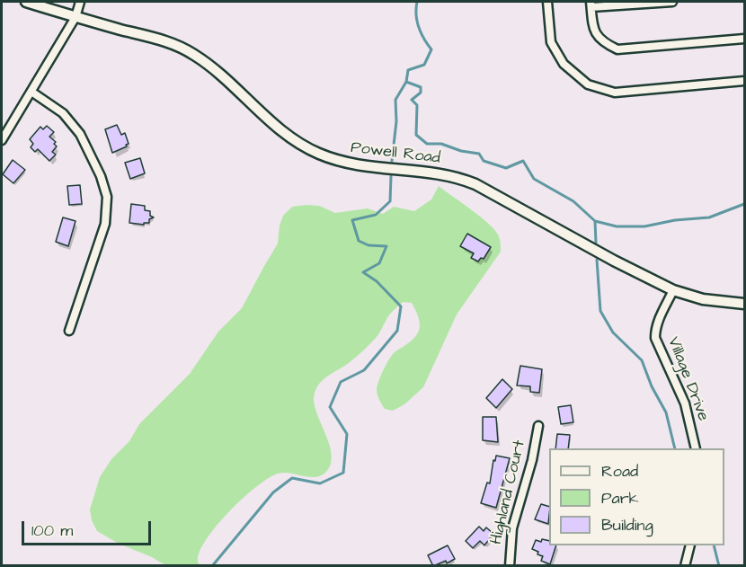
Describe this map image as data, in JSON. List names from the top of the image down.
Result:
{
  "streets": {
    "street": ["Powell Road", "Village Drive", "Highland Court"]
  },
  "crossings": [
    ["Powell Road", "Village Drive"]
  ],
  "legend": ["Road", "Park", "Building"],
  "scale_bar": "100 m"
}
